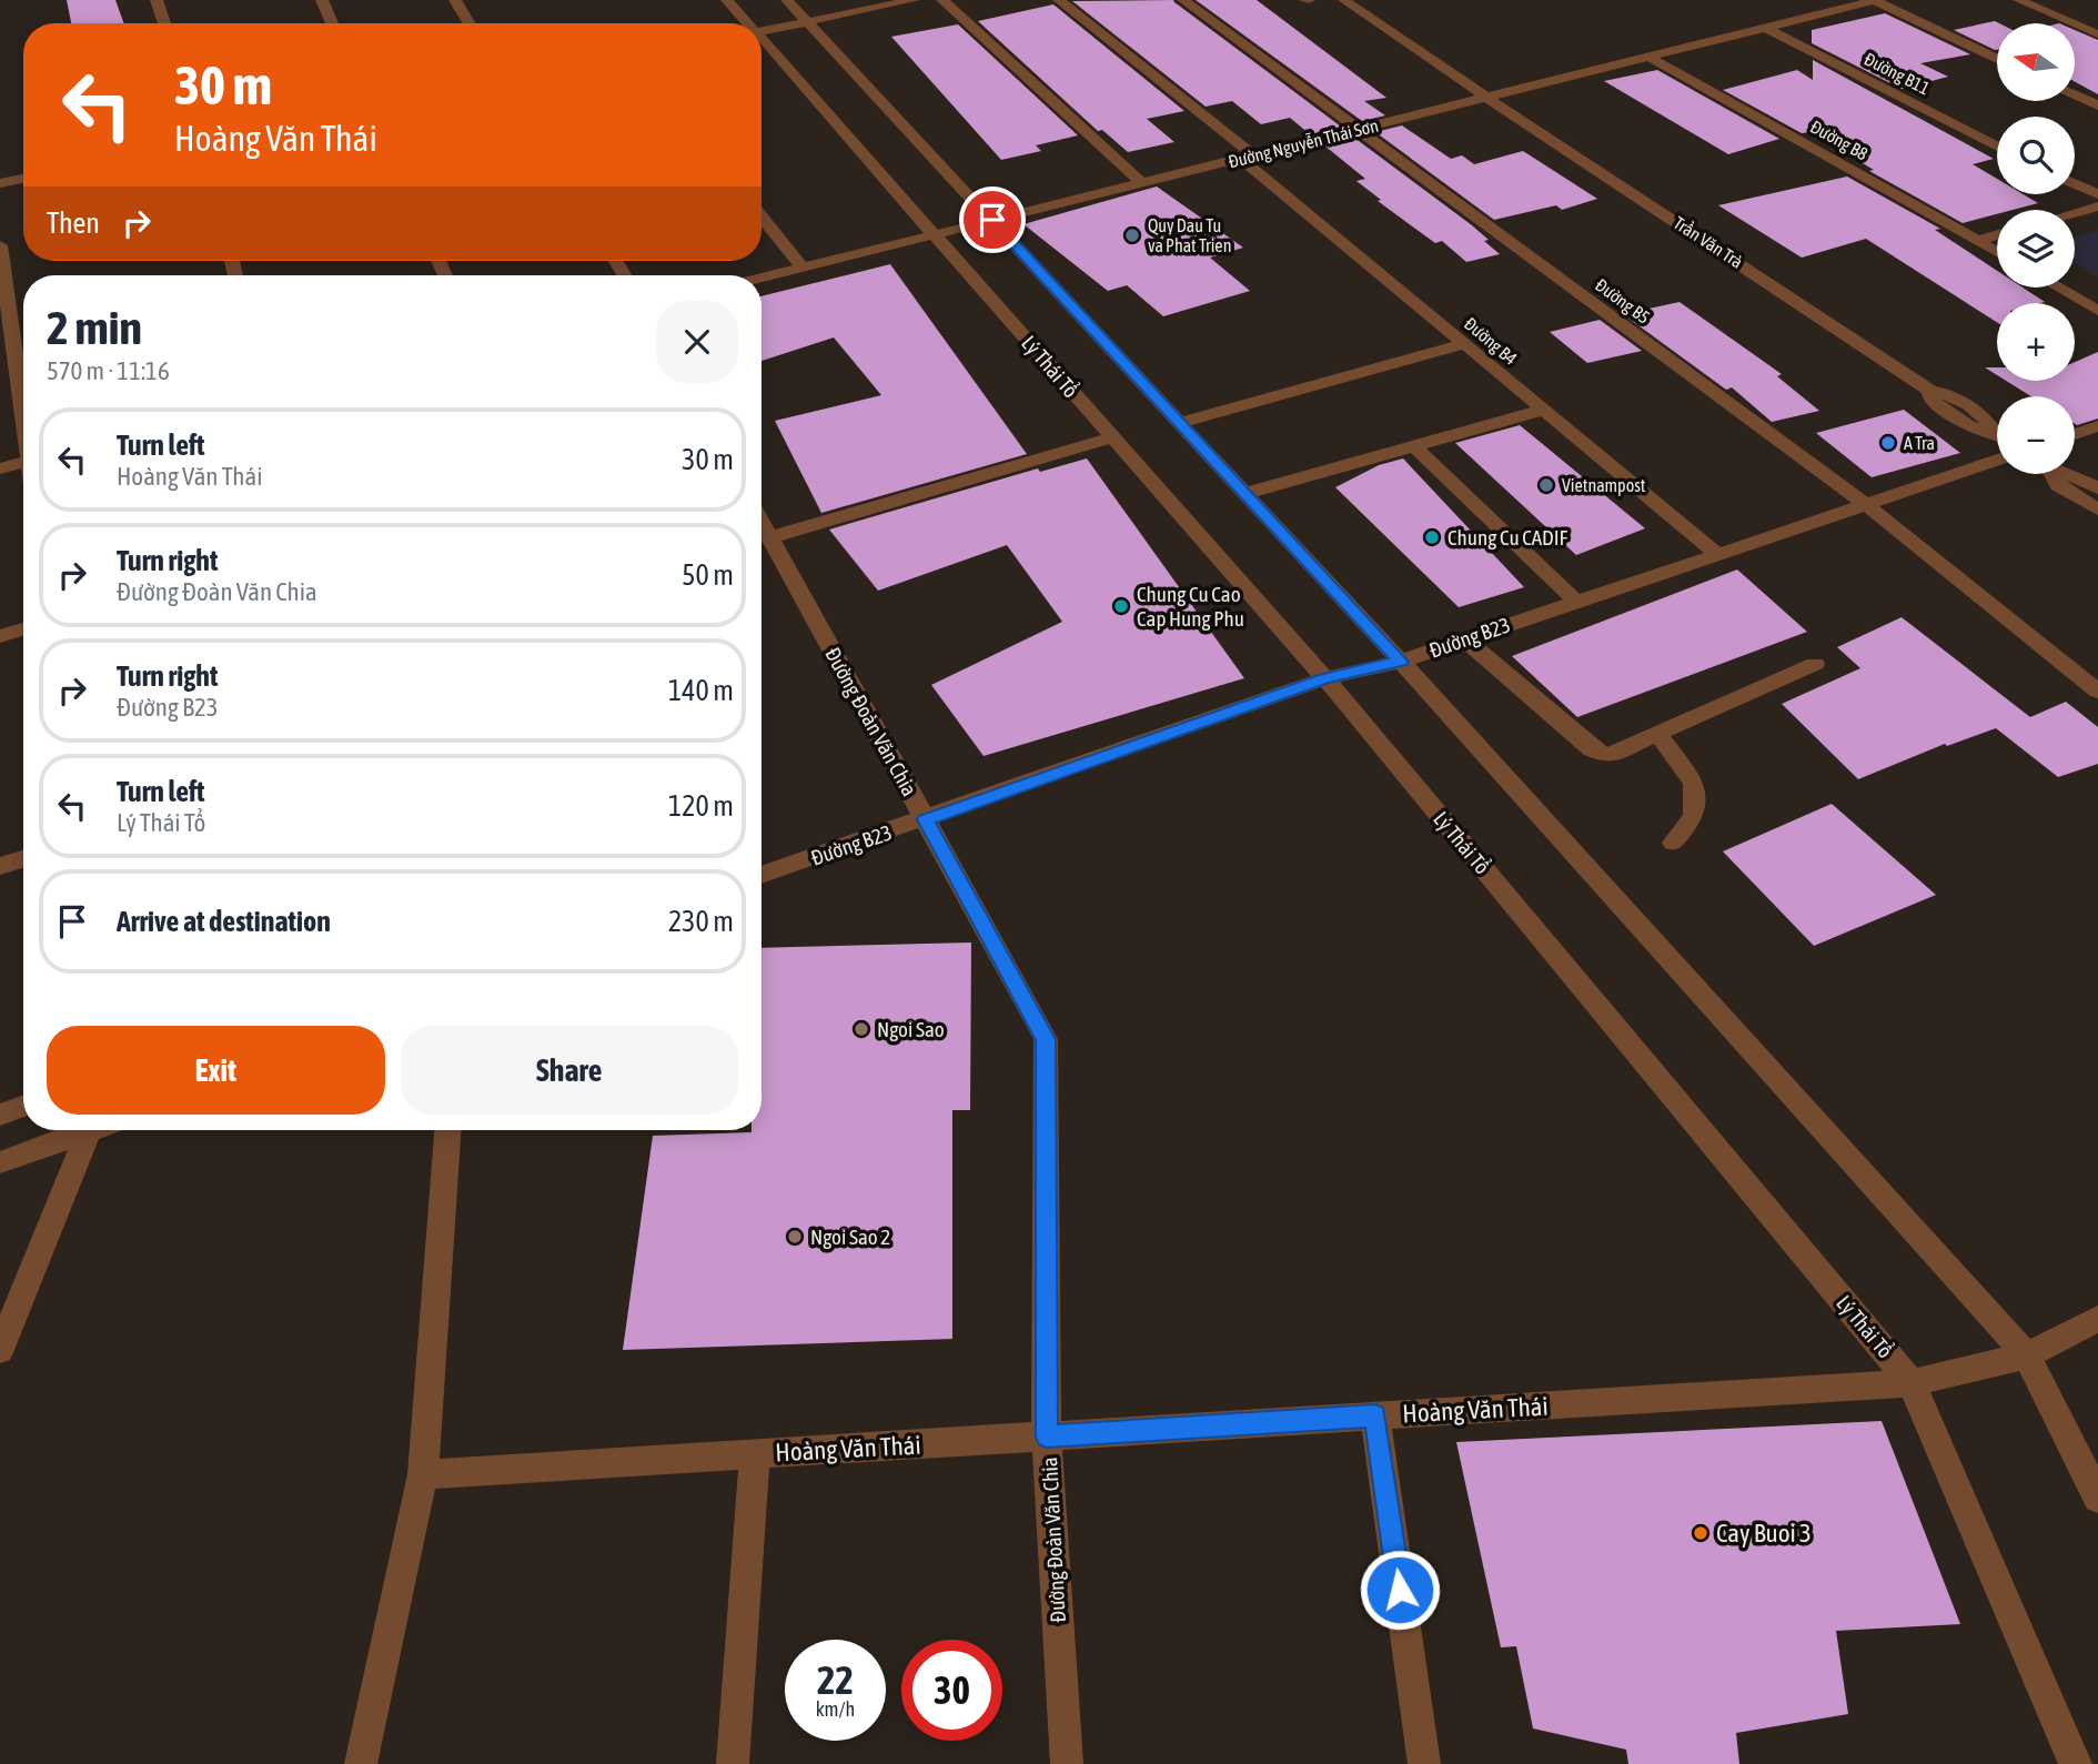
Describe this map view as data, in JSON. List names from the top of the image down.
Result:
{
  "streets": {
    "street": [
      "Đường B11",
      "Đường B8",
      "Đường Nguyễn Thái Sơn",
      "Trần Văn Trà",
      "Đường B5",
      "Đường B4",
      "Lý Thái Tổ",
      "Đường B23",
      "Đường Đoàn Văn Chia",
      "Hoàng Văn Thái"
    ]
  },
  "crossings": [
    ["Đường B11", "Đường Nguyễn Thái Sơn"],
    ["Đường B8", "Đường Nguyễn Thái Sơn"],
    ["Đường Nguyễn Thái Sơn", "Trần Văn Trà"],
    ["Đường Nguyễn Thái Sơn", "Đường B5"],
    ["Đường Nguyễn Thái Sơn", "Đường B4"],
    ["Đường Nguyễn Thái Sơn", "Lý Thái Tổ"],
    ["Đường B5", "Đường B23"],
    ["Đường B4", "Đường B23"],
    ["Lý Thái Tổ", "Đường B23"],
    ["Lý Thái Tổ", "Hoàng Văn Thái"],
    ["Đường B23", "Đường Đoàn Văn Chia"],
    ["Đường Đoàn Văn Chia", "Hoàng Văn Thái"]
  ],
  "places": [
    "Quy Dau Tu va Phat Trien",
    "A Tra",
    "Vietnampost",
    "Chung Cu CADIF",
    "Chung Cu Cao Cap Hung Phu",
    "Ngoi Sao",
    "Ngoi Sao 2",
    "Cay Buoi 3"
  ],
  "north": "left",
  "page": {
    "map_buttons": ["+", "−"],
    "turn": ["30 m", "Hoàng Văn Thái"],
    "then": "Then",
    "heading": ["2 min", "570 m · 11:16"],
    "list": [
      {
        "name": "Turn left",
        "note": "Hoàng Văn Thái",
        "value": "30 m"
      },
      {
        "name": "Turn right",
        "note": "Đường Đoàn Văn Chia",
        "value": "50 m"
      },
      {
        "name": "Turn right",
        "note": "Đường B23",
        "value": "140 m"
      },
      {
        "name": "Turn left",
        "note": "Lý Thái Tổ",
        "value": "120 m"
      },
      {
        "name": "Arrive at destination",
        "value": "230 m"
      }
    ],
    "buttons": ["Exit", "Share"],
    "speed": "22 km/h",
    "limit": "30"
  }
}
